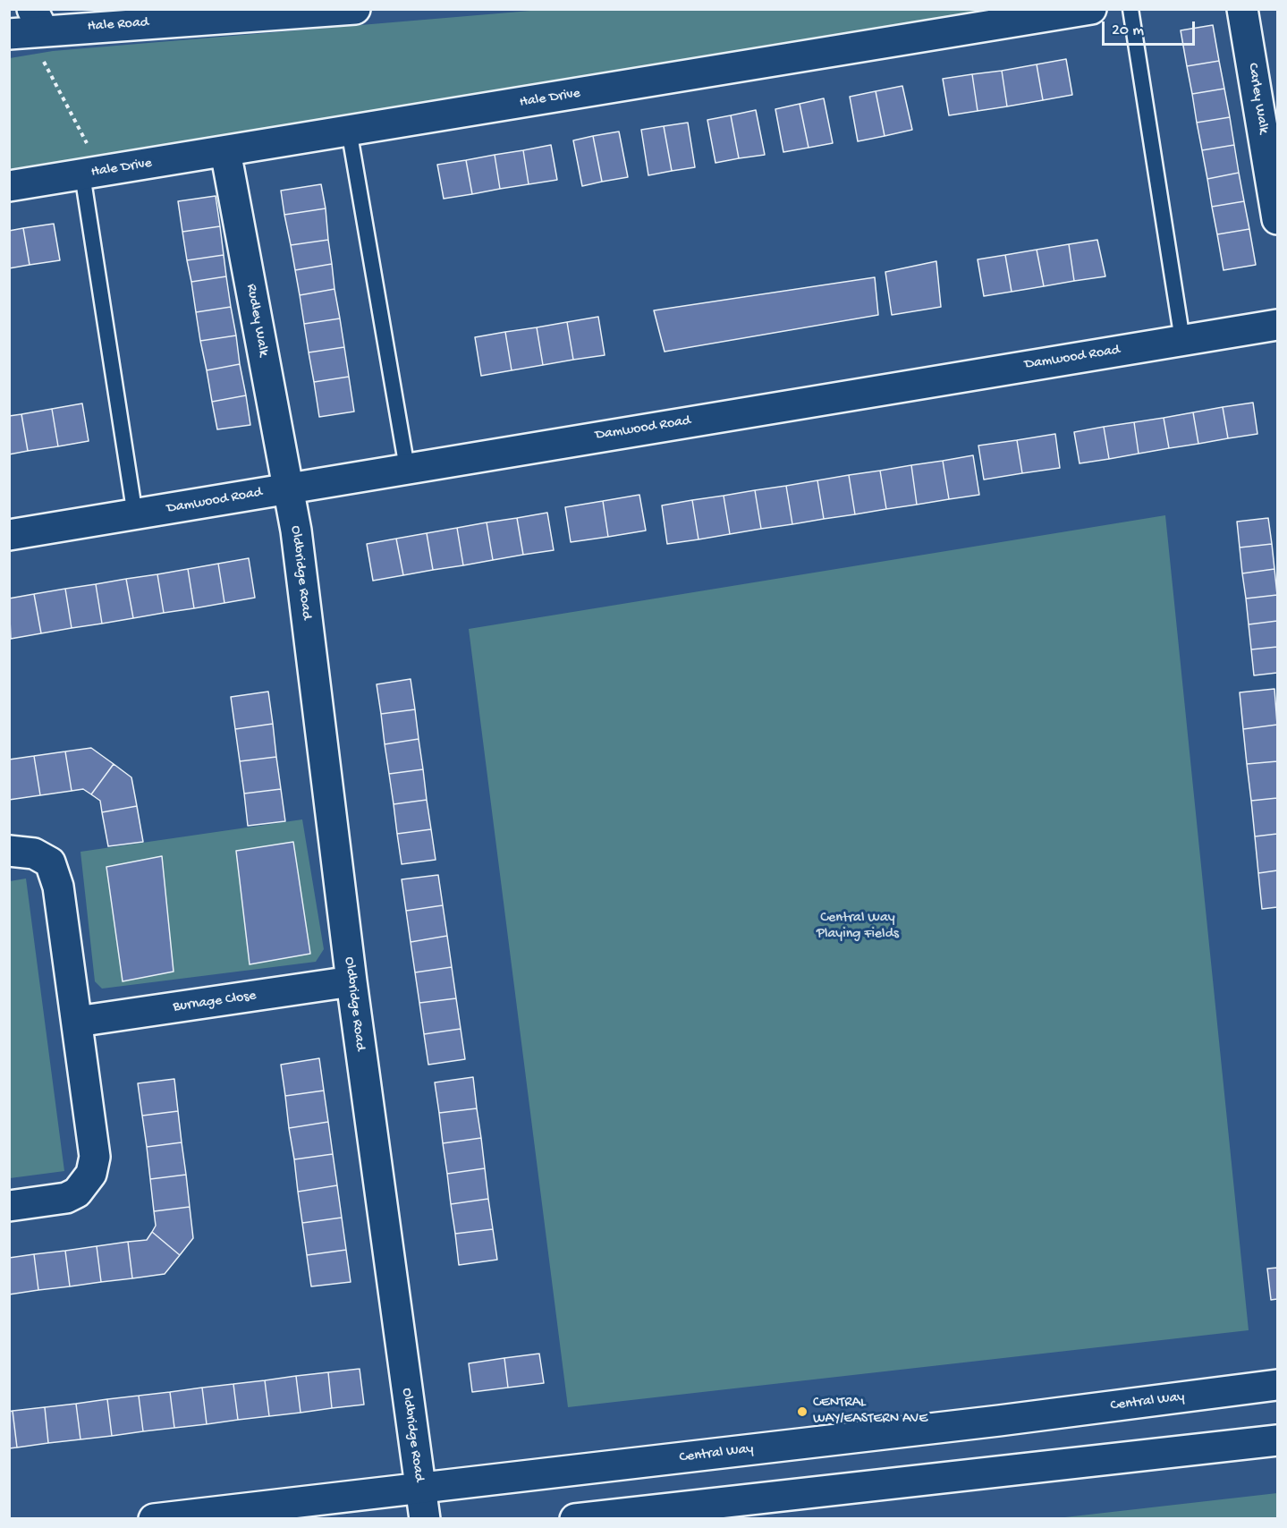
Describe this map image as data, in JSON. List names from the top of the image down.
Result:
{
  "streets": {
    "street": [
      "Hale Road",
      "Hale Drive",
      "Carley Walk",
      "Rudley Walk",
      "Damwood Road",
      "Oldbridge Road",
      "Burnage Close",
      "Central Way"
    ]
  },
  "crossings": [
    ["Hale Drive", "Rudley Walk"],
    ["Rudley Walk", "Damwood Road"],
    ["Rudley Walk", "Oldbridge Road"],
    ["Damwood Road", "Oldbridge Road"],
    ["Oldbridge Road", "Burnage Close"],
    ["Oldbridge Road", "Central Way"]
  ],
  "parks": ["Central Way Playing Fields"],
  "places": ["CENTRAL WAY/EASTERN AVE"],
  "scale_bar": "20 m"
}
